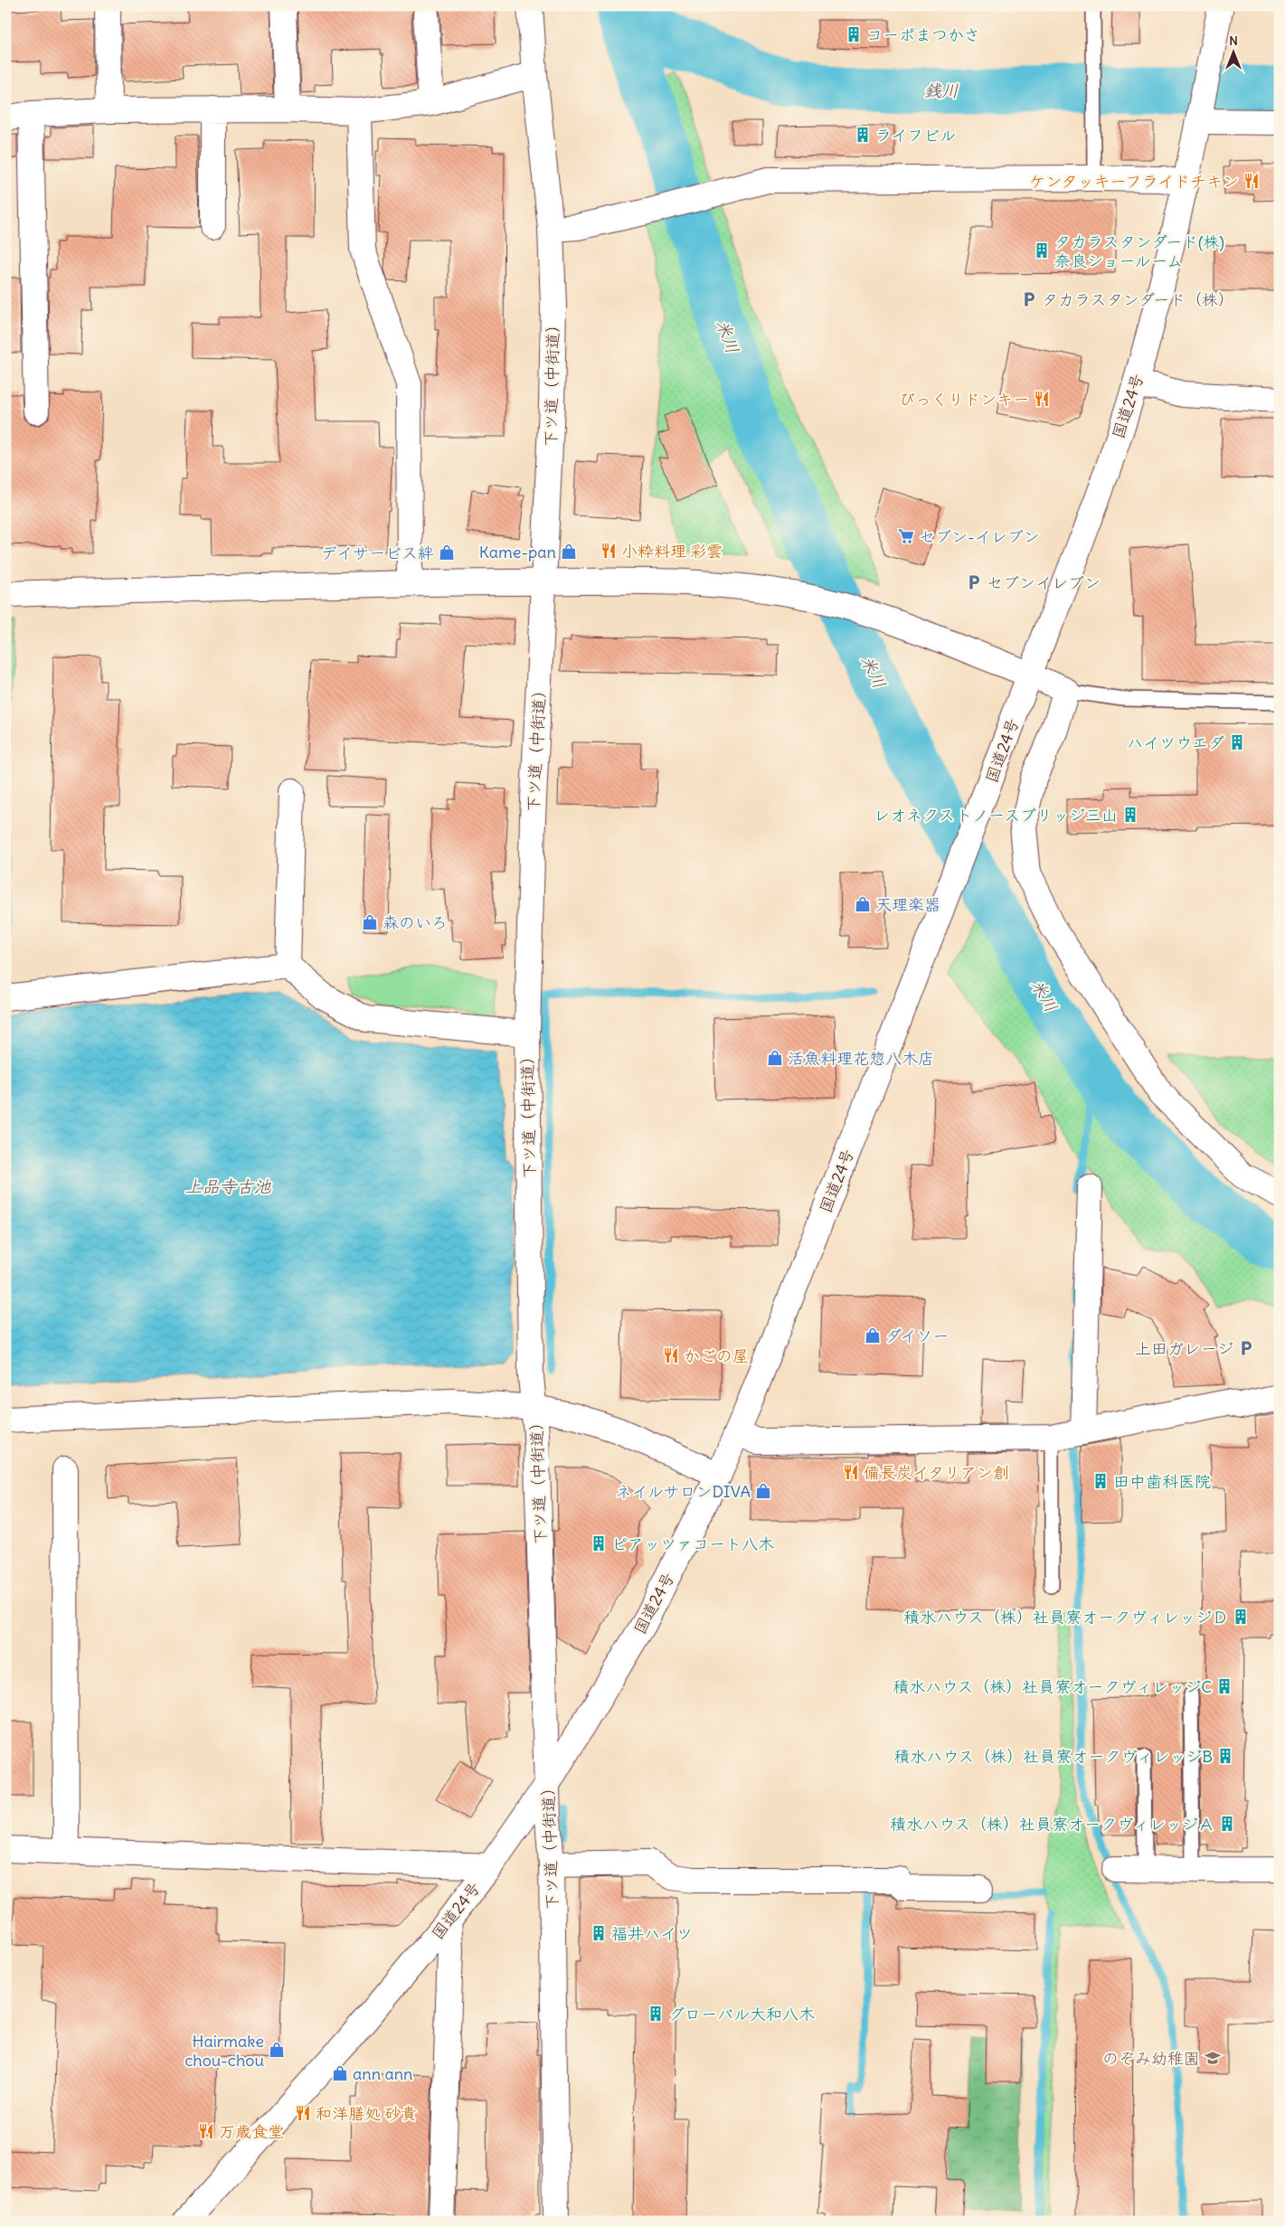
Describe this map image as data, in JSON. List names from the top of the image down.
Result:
{
  "streets": {
    "main road": ["下ツ道（中街道）", "国道24号"]
  },
  "crossings": [
    ["下ツ道（中街道）", "国道24号"]
  ],
  "water": ["銭川", "米川", "上品寺古池"],
  "places": {
    "building": [
      "コーポまつかさ",
      "ライフビル",
      "タカラスタンダード(株) 奈良ショールーム",
      "ハイツウエダ",
      "レオネクストノースブリッジ三山",
      "田中歯科医院",
      "ピアッツァコート八木",
      "積水ハウス（株）社員寮オークヴィレッジＤ",
      "積水ハウス（株）社員寮オークヴィレッジC",
      "積水ハウス（株）社員寮オークヴィレッジB",
      "積水ハウス（株）社員寮オークヴィレッジＡ",
      "福井ハイツ",
      "グローバル大和八木"
    ],
    "restaurant": [
      "ケンタッキーフライドチキン",
      "びっくりドンキー",
      "小粋料理 彩雲",
      "かごの屋",
      "備長炭イタリアン創",
      "和洋膳処 砂貴",
      "万歳食堂"
    ],
    "parking": ["タカラスタンダード（株）", "セブンイレブン", "上田ガレージ"],
    "supermarket": ["セブン-イレブン"],
    "shop": [
      "Kame-pan",
      "デイサービス絆",
      "天理楽器",
      "森のいろ",
      "活魚料理花惣八木店",
      "ダイソー",
      "ネイルサロンDIVA",
      "Hairmake chou-chou",
      "ann ann"
    ],
    "school or university": ["のぞみ幼稚園"]
  },
  "north": "top"
}
